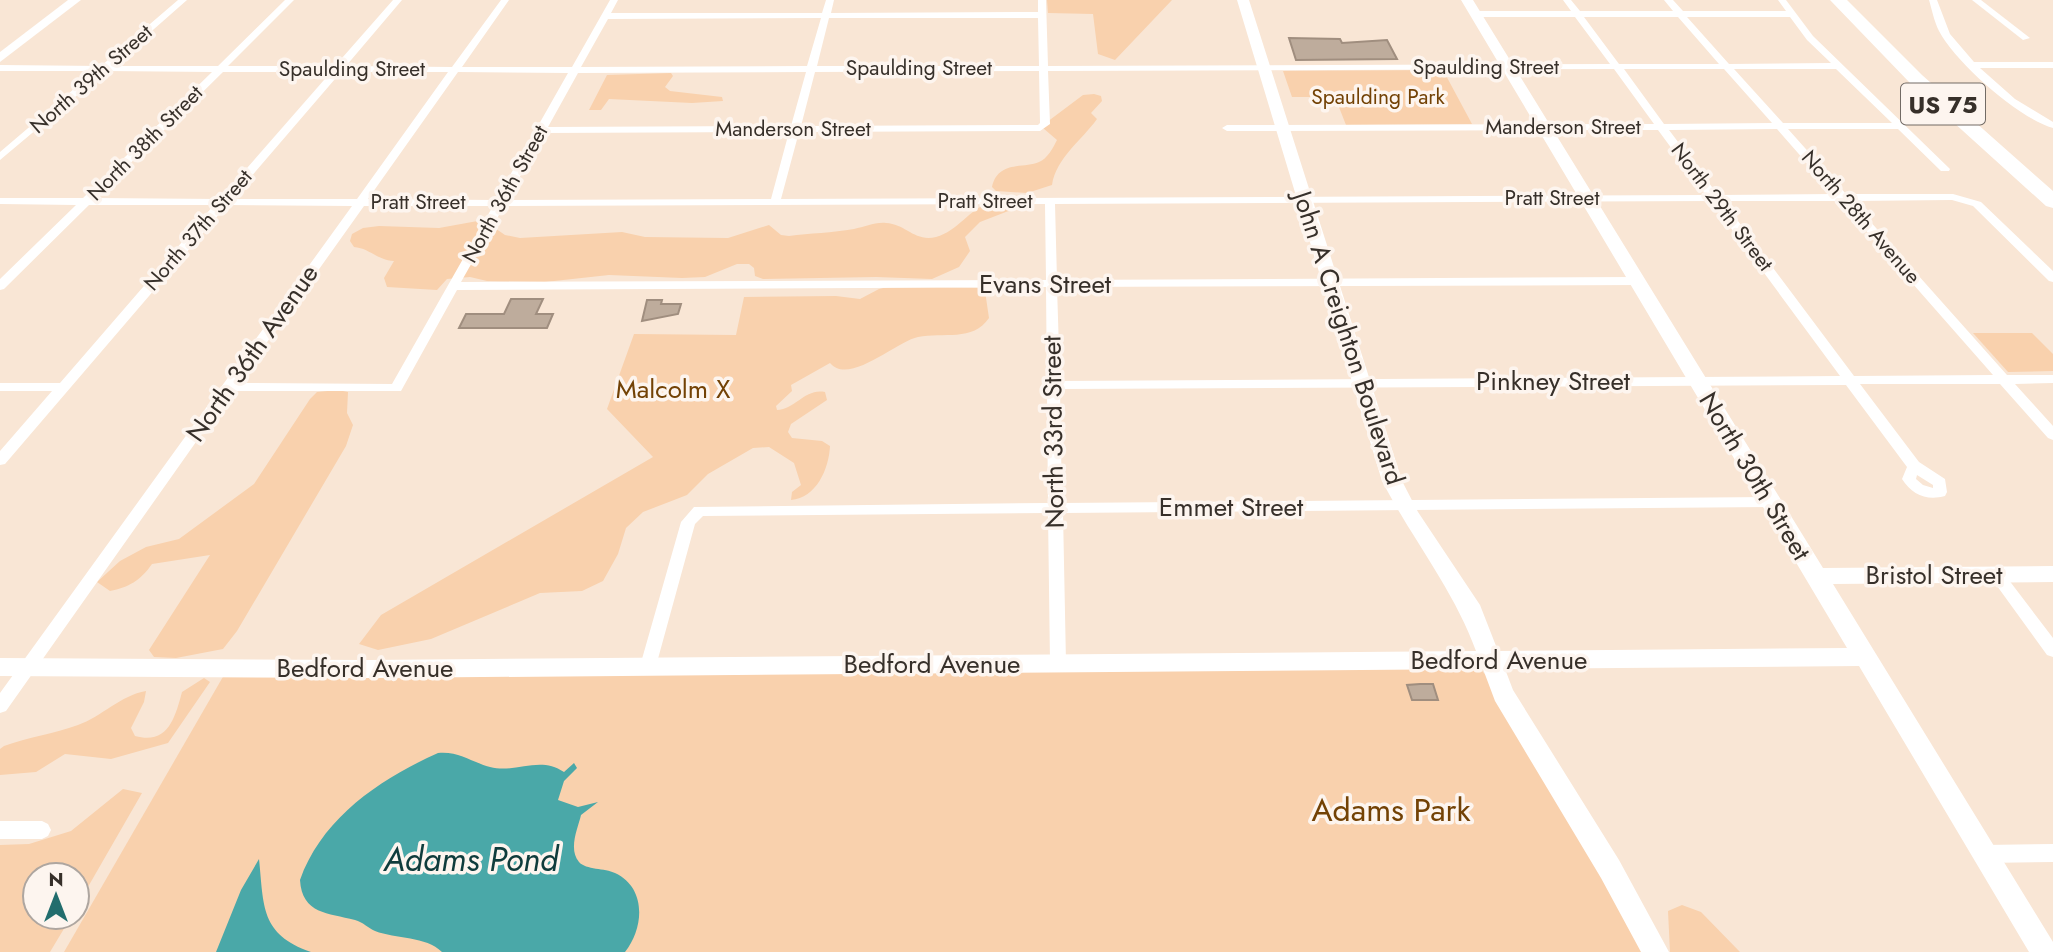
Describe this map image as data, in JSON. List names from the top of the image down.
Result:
{
  "streets": {
    "highway": ["US 75"],
    "street": [
      "Spaulding Street",
      "North 39th Street",
      "Manderson Street",
      "North 38th Street",
      "North 36th Street",
      "Pratt Street",
      "North 29th Street",
      "North 28th Avenue",
      "North 37th Street",
      "Evans Street",
      "John A Creighton Boulevard",
      "North 36th Avenue",
      "Pinkney Street",
      "North 33rd Street",
      "North 30th Street",
      "Emmet Street",
      "Bristol Street",
      "Bedford Avenue"
    ]
  },
  "crossings": [
    ["Spaulding Street", "North 39th Street"],
    ["Spaulding Street", "Manderson Street"],
    ["Spaulding Street", "North 38th Street"],
    ["Spaulding Street", "North 36th Street"],
    ["Spaulding Street", "North 29th Street"],
    ["Spaulding Street", "North 28th Avenue"],
    ["Spaulding Street", "North 37th Street"],
    ["Spaulding Street", "John A Creighton Boulevard"],
    ["Spaulding Street", "North 36th Avenue"],
    ["Spaulding Street", "North 30th Street"],
    ["Manderson Street", "North 36th Street"],
    ["Manderson Street", "North 29th Street"],
    ["Manderson Street", "North 28th Avenue"],
    ["Manderson Street", "John A Creighton Boulevard"],
    ["Manderson Street", "North 30th Street"],
    ["North 38th Street", "Pratt Street"],
    ["North 36th Street", "Pratt Street"],
    ["North 36th Street", "Evans Street"],
    ["North 36th Street", "North 36th Avenue"],
    ["Pratt Street", "North 29th Street"],
    ["Pratt Street", "North 28th Avenue"],
    ["Pratt Street", "North 37th Street"],
    ["Pratt Street", "John A Creighton Boulevard"],
    ["Pratt Street", "North 36th Avenue"],
    ["Pratt Street", "North 33rd Street"],
    ["Pratt Street", "North 30th Street"],
    ["North 29th Street", "Pinkney Street"],
    ["North 28th Avenue", "Pinkney Street"],
    ["Evans Street", "John A Creighton Boulevard"],
    ["Evans Street", "North 33rd Street"],
    ["Evans Street", "North 30th Street"],
    ["John A Creighton Boulevard", "Pinkney Street"],
    ["John A Creighton Boulevard", "Emmet Street"],
    ["John A Creighton Boulevard", "Bedford Avenue"],
    ["North 36th Avenue", "Bedford Avenue"],
    ["Pinkney Street", "North 33rd Street"],
    ["Pinkney Street", "North 30th Street"],
    ["North 33rd Street", "Emmet Street"],
    ["North 33rd Street", "Bedford Avenue"],
    ["North 30th Street", "Emmet Street"],
    ["North 30th Street", "Bristol Street"],
    ["North 30th Street", "Bedford Avenue"],
    ["Emmet Street", "Bedford Avenue"]
  ],
  "water": ["Adams Pond"],
  "parks": ["Spaulding Park", "Malcolm X", "Adams Park"],
  "north": "top"
}
